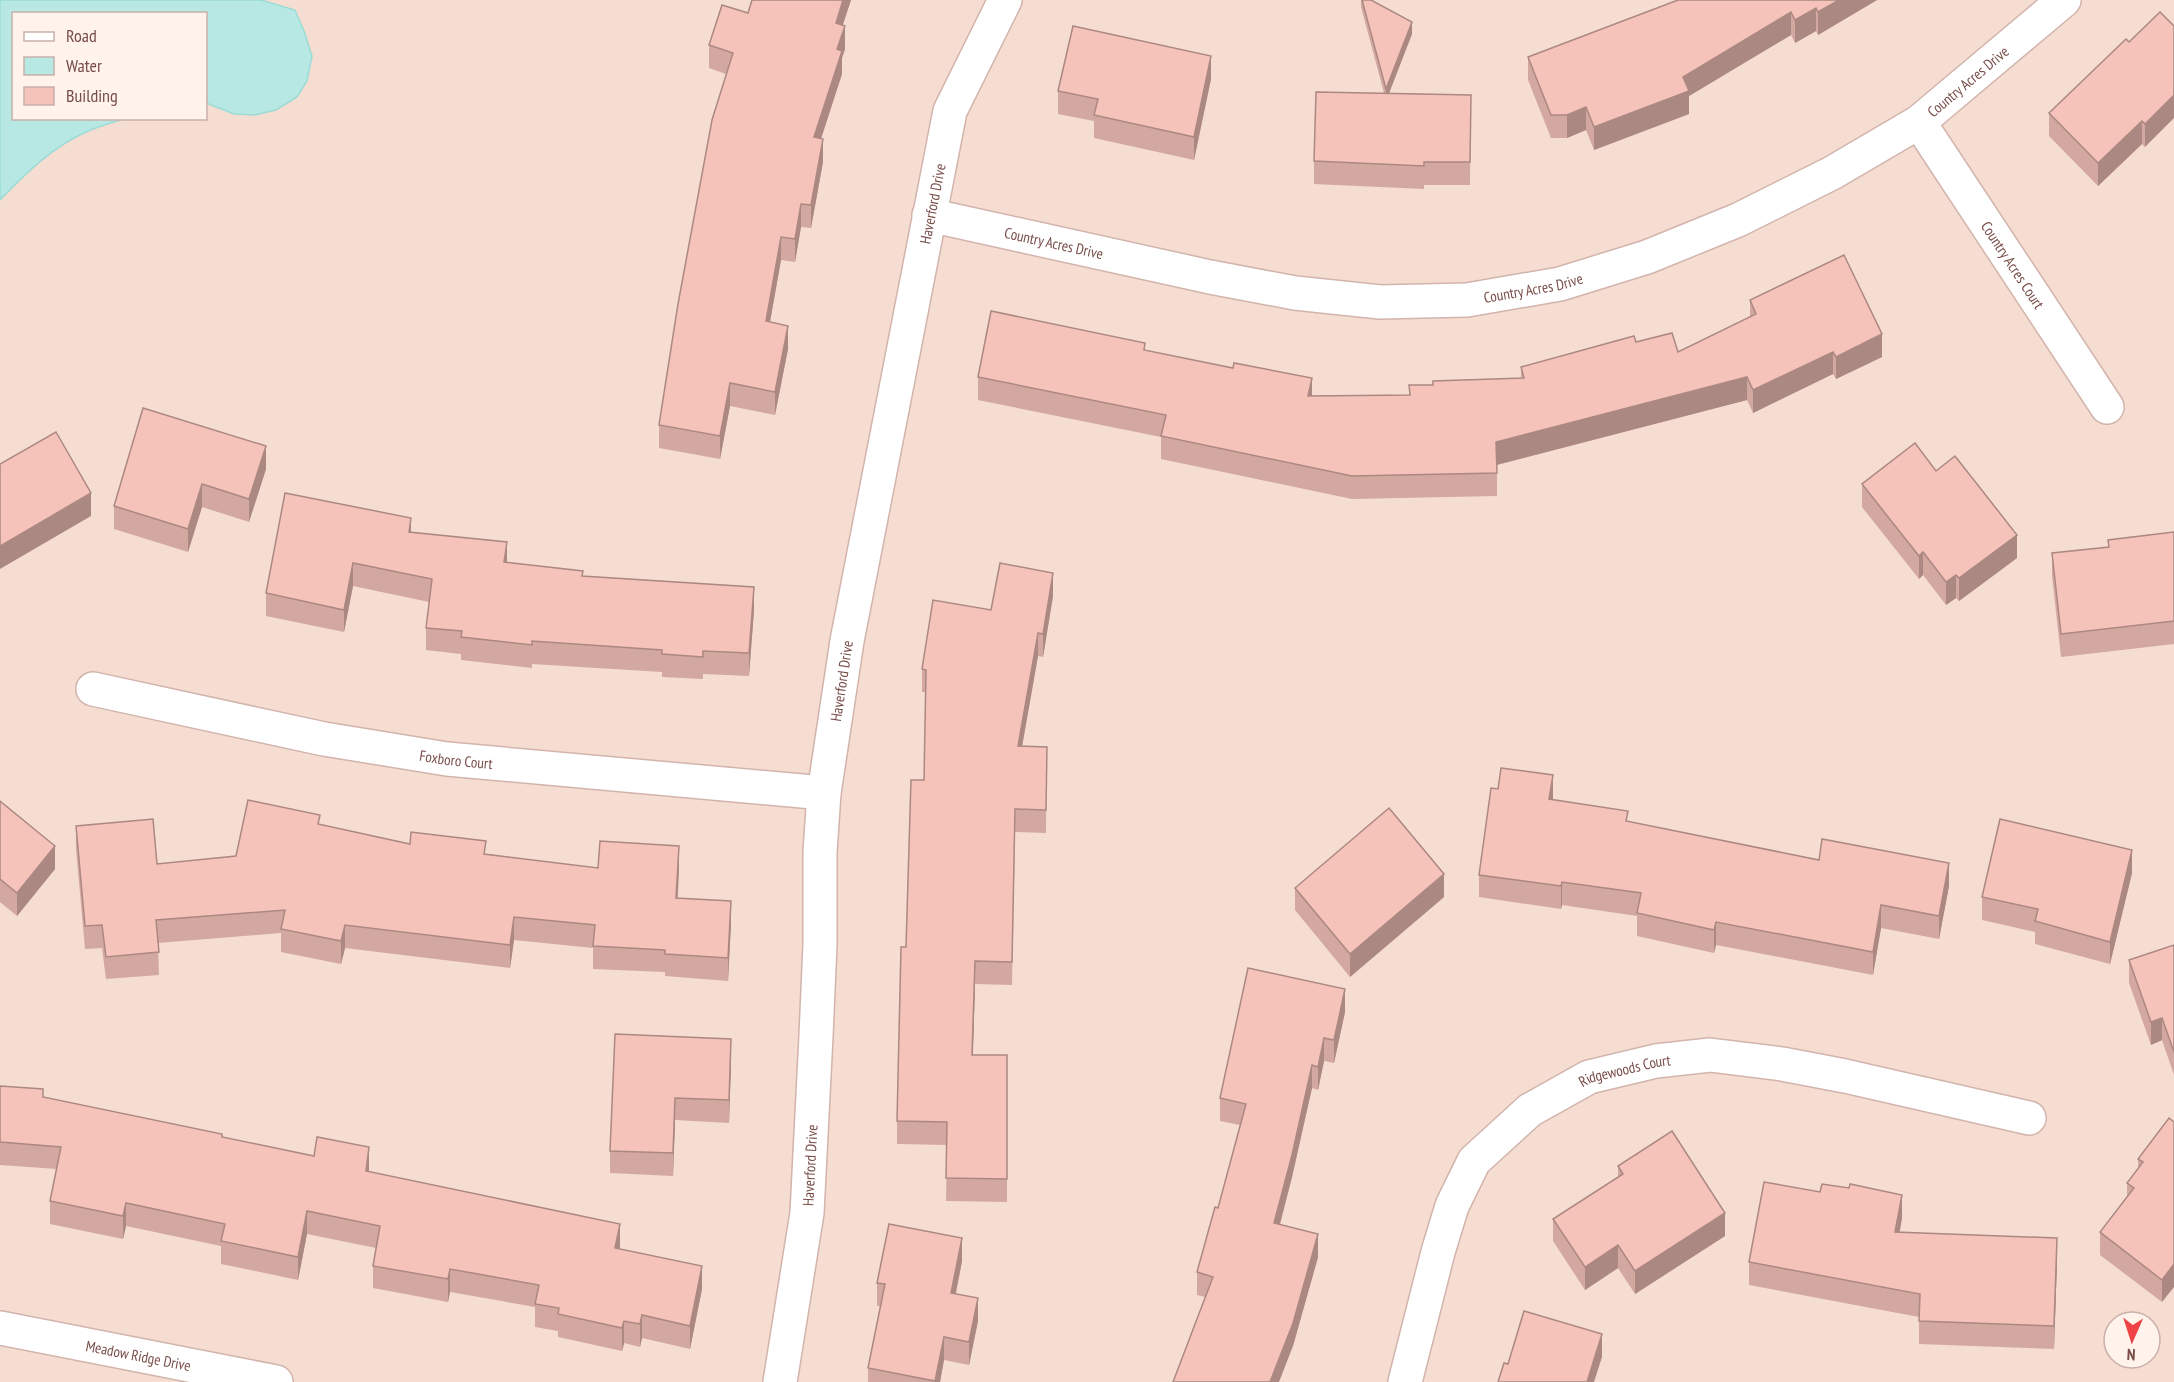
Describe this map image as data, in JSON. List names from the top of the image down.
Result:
{
  "streets": {
    "street": [
      "Country Acres Drive",
      "Haverford Drive",
      "Country Acres Court",
      "Foxboro Court",
      "Ridgewoods Court",
      "Meadow Ridge Drive"
    ]
  },
  "crossings": [
    ["Country Acres Drive", "Haverford Drive"],
    ["Country Acres Drive", "Country Acres Court"],
    ["Haverford Drive", "Foxboro Court"]
  ],
  "legend": ["Road", "Water", "Building"],
  "north": "bottom"
}
